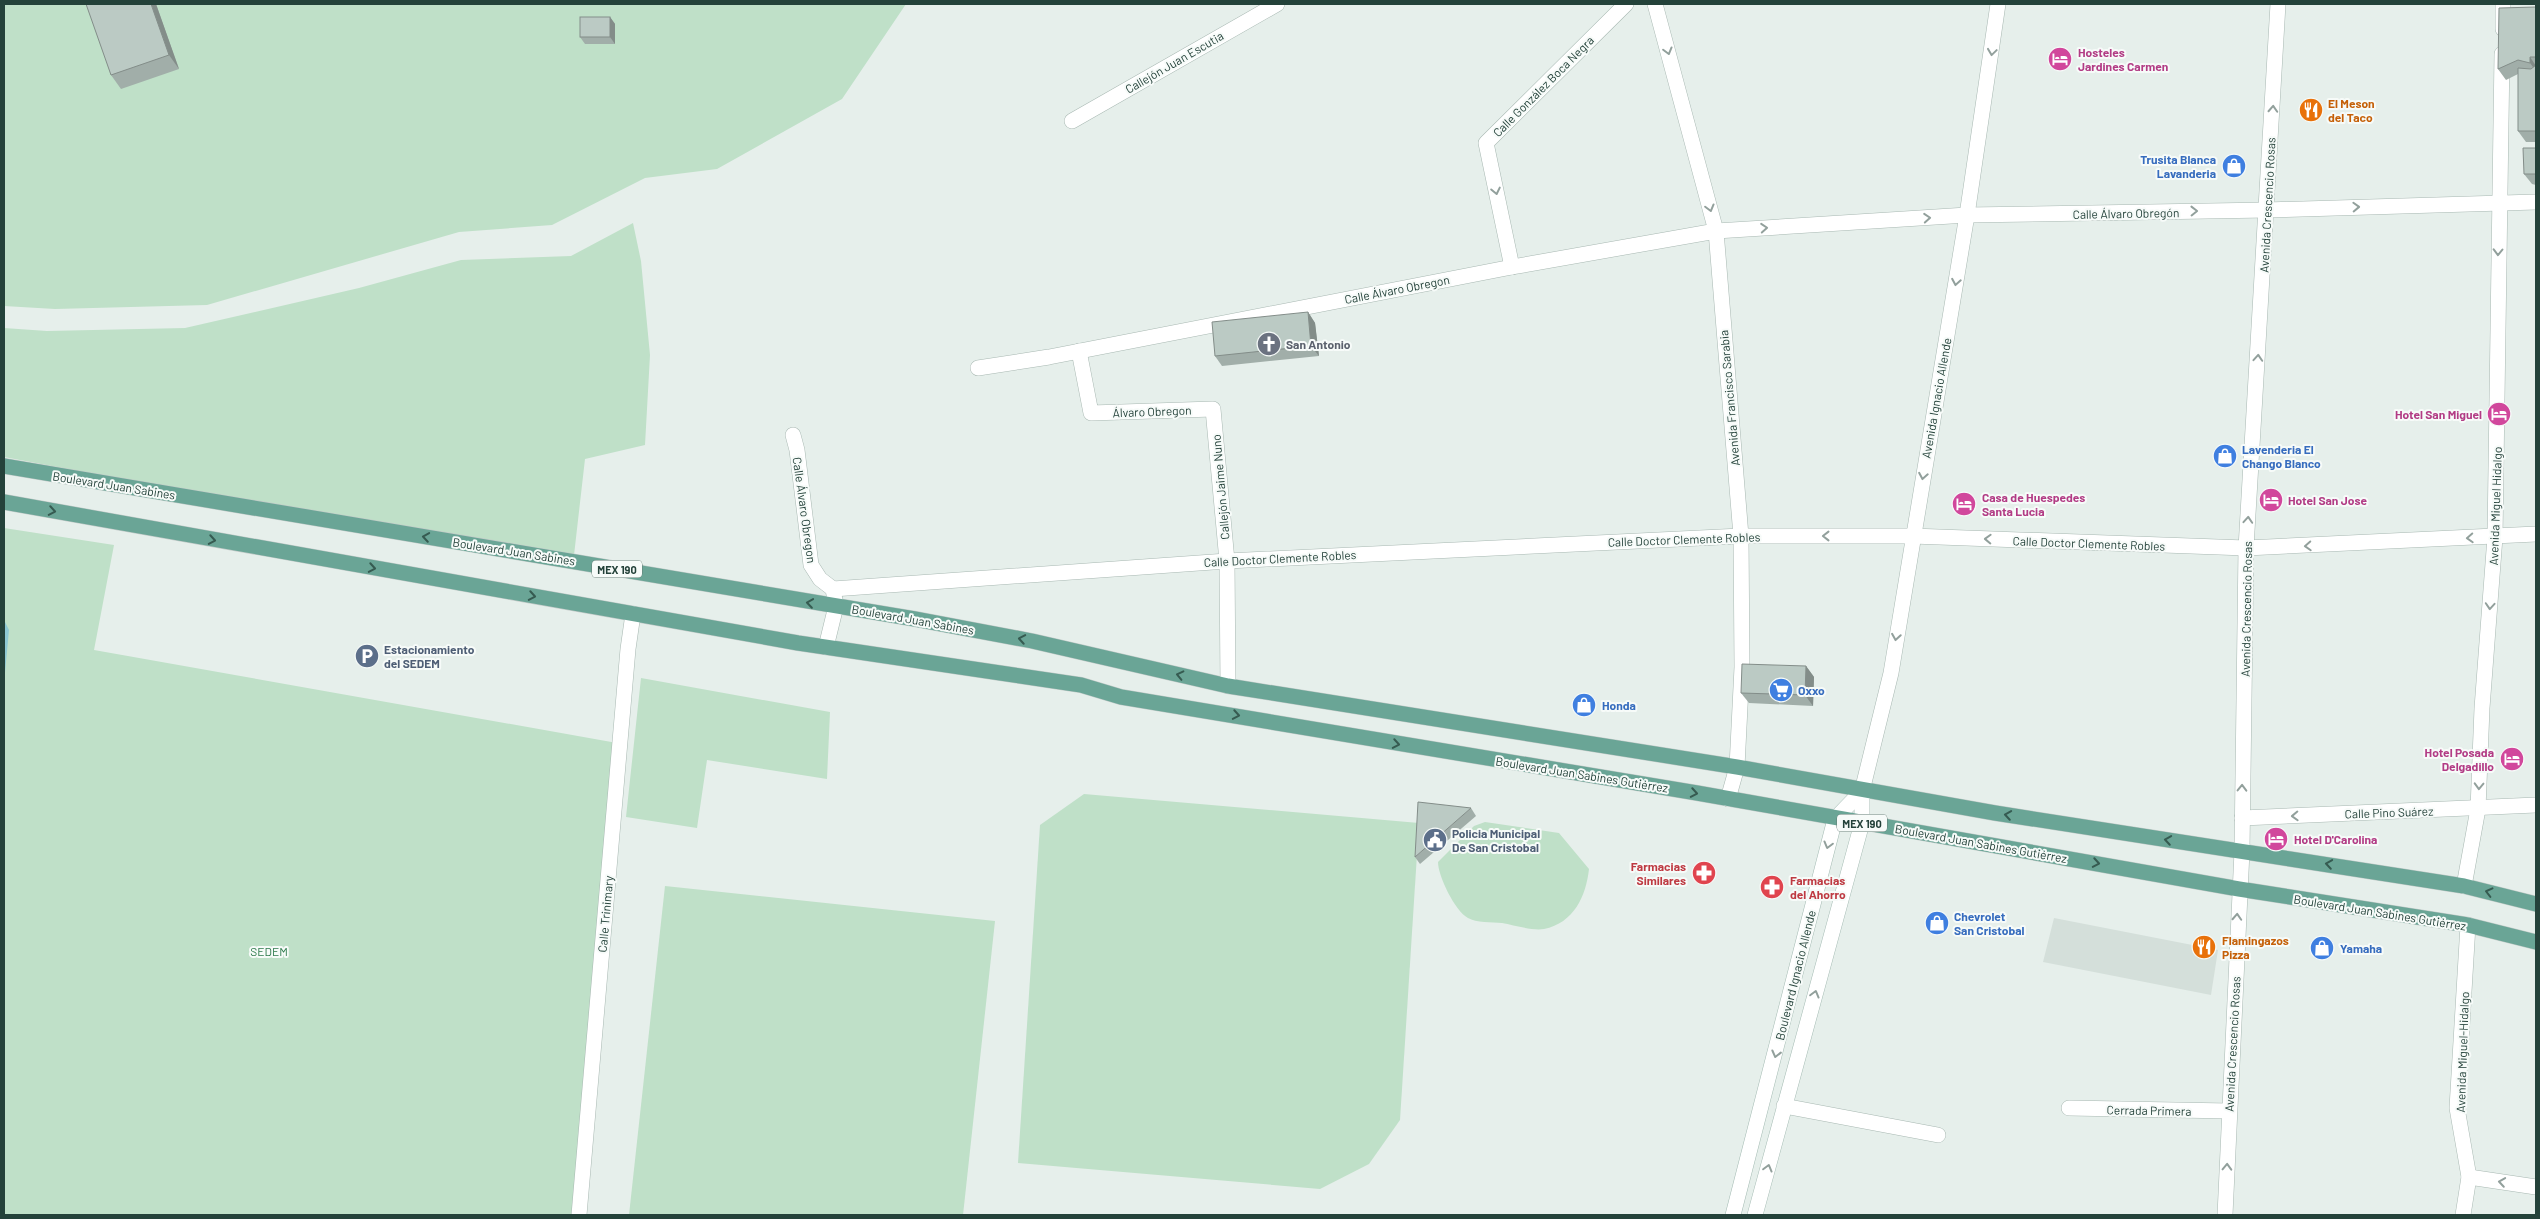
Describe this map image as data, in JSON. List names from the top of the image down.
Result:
{
  "streets": {
    "main road": ["Boulevard Juan Sabines", "MEX 190", "Boulevard Juan Sabines Gutiérrez"],
    "street": [
      "Callejón Juan Escutia",
      "Calle González Boca Negra",
      "Avenida Crescencio Rosas",
      "Calle Álvaro Obregón",
      "Calle Álvaro Obregon",
      "Avenida Francisco Sarabia",
      "Avenida Ignacio Allende",
      "Álvaro Obregon",
      "Callejón Jaime Nuno",
      "Avenida Miguel Hidalgo",
      "Calle Doctor Clemente Robles",
      "Calle Pino Suárez",
      "Calle Trinimary",
      "Boulevard Ignacio Allende",
      "Avenida Miguel-Hidalgo",
      "Cerrada Primera"
    ]
  },
  "crossings": [
    ["Calle González Boca Negra", "Calle Álvaro Obregon"],
    ["Avenida Crescencio Rosas", "Calle Álvaro Obregón"],
    ["Avenida Crescencio Rosas", "Calle Doctor Clemente Robles"],
    ["Avenida Crescencio Rosas", "MEX 190"],
    ["Avenida Crescencio Rosas", "Boulevard Juan Sabines Gutiérrez"],
    ["Avenida Crescencio Rosas", "Calle Pino Suárez"],
    ["Avenida Crescencio Rosas", "Cerrada Primera"],
    ["Calle Álvaro Obregón", "Calle Álvaro Obregon"],
    ["Calle Álvaro Obregón", "Avenida Francisco Sarabia"],
    ["Calle Álvaro Obregón", "Avenida Ignacio Allende"],
    ["Calle Álvaro Obregón", "Avenida Miguel Hidalgo"],
    ["Calle Álvaro Obregon", "Avenida Francisco Sarabia"],
    ["Calle Álvaro Obregon", "Álvaro Obregon"],
    ["Calle Álvaro Obregon", "Calle Doctor Clemente Robles"],
    ["Avenida Francisco Sarabia", "Calle Doctor Clemente Robles"],
    ["Avenida Francisco Sarabia", "MEX 190"],
    ["Avenida Francisco Sarabia", "Boulevard Juan Sabines Gutiérrez"],
    ["Avenida Ignacio Allende", "Calle Doctor Clemente Robles"],
    ["Avenida Ignacio Allende", "MEX 190"],
    ["Avenida Ignacio Allende", "Boulevard Ignacio Allende"],
    ["Álvaro Obregon", "Callejón Jaime Nuno"],
    ["Boulevard Juan Sabines", "Callejón Jaime Nuno"],
    ["Boulevard Juan Sabines", "MEX 190"],
    ["Callejón Jaime Nuno", "Calle Doctor Clemente Robles"],
    ["Callejón Jaime Nuno", "MEX 190"],
    ["Avenida Miguel Hidalgo", "Calle Doctor Clemente Robles"],
    ["Avenida Miguel Hidalgo", "MEX 190"],
    ["Avenida Miguel Hidalgo", "Calle Pino Suárez"],
    ["MEX 190", "Boulevard Juan Sabines Gutiérrez"],
    ["MEX 190", "Calle Trinimary"],
    ["MEX 190", "Boulevard Ignacio Allende"],
    ["Boulevard Juan Sabines Gutiérrez", "Boulevard Ignacio Allende"],
    ["Boulevard Juan Sabines Gutiérrez", "Avenida Miguel-Hidalgo"]
  ],
  "one_way": [
    "Calle González Boca Negra",
    "Avenida Crescencio Rosas",
    "Calle Álvaro Obregón",
    "Avenida Ignacio Allende",
    "Avenida Miguel Hidalgo",
    "Calle Doctor Clemente Robles",
    "Calle Pino Suárez"
  ],
  "parks": ["SEDEM"],
  "places": {
    "hotel": [
      "Hosteles Jardines Carmen",
      "Hotel San Miguel",
      "Hotel San Jose",
      "Casa de Huespedes Santa Lucia",
      "Hotel Posada Delgadillo",
      "Hotel D'Carolina"
    ],
    "restaurant": ["El Meson del Taco", "Flamingazos Pizza"],
    "shop": [
      "Trusita Blanca Lavanderia",
      "Lavenderia El Chango Blanco",
      "Honda",
      "Chevrolet San Cristobal",
      "Yamaha"
    ],
    "church": ["San Antonio"],
    "parking": ["Estacionamiento del SEDEM"],
    "supermarket": ["Oxxo"],
    "public building": ["Policia Municipal De San Cristobal"],
    "pharmacy": ["Farmacias Similares", "Farmacias del Ahorro"]
  }
}
